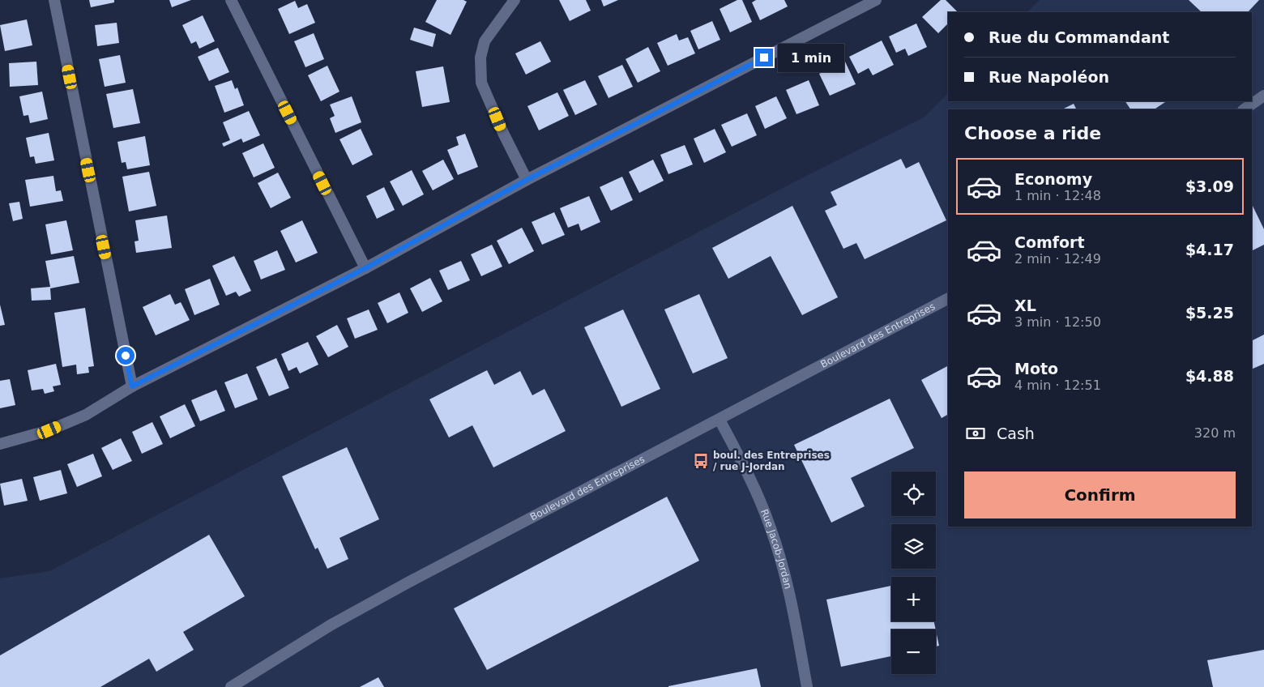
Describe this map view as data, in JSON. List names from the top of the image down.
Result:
{
  "streets": {
    "street": ["Boulevard des Entreprises", "Rue Jacob-Jordan"]
  },
  "crossings": [
    ["Boulevard des Entreprises", "Rue Jacob-Jordan"]
  ],
  "places": {
    "bus stop": ["boul. des Entreprises / rue J-Jordan"]
  },
  "page": {
    "banner": ["Rue du Commandant", "Rue Napoléon"],
    "bubble": "1 min",
    "heading": "Choose a ride",
    "list": [
      {
        "name": "Economy",
        "note": "1 min · 12:48",
        "value": "$3.09"
      },
      {
        "name": "Comfort",
        "note": "2 min · 12:49",
        "value": "$4.17"
      },
      {
        "name": "XL",
        "note": "3 min · 12:50",
        "value": "$5.25"
      },
      {
        "name": "Moto",
        "note": "4 min · 12:51",
        "value": "$4.88"
      }
    ],
    "pay": ["Cash", "320 m"],
    "buttons": "Confirm",
    "map_buttons": ["+", "−"]
  }
}
